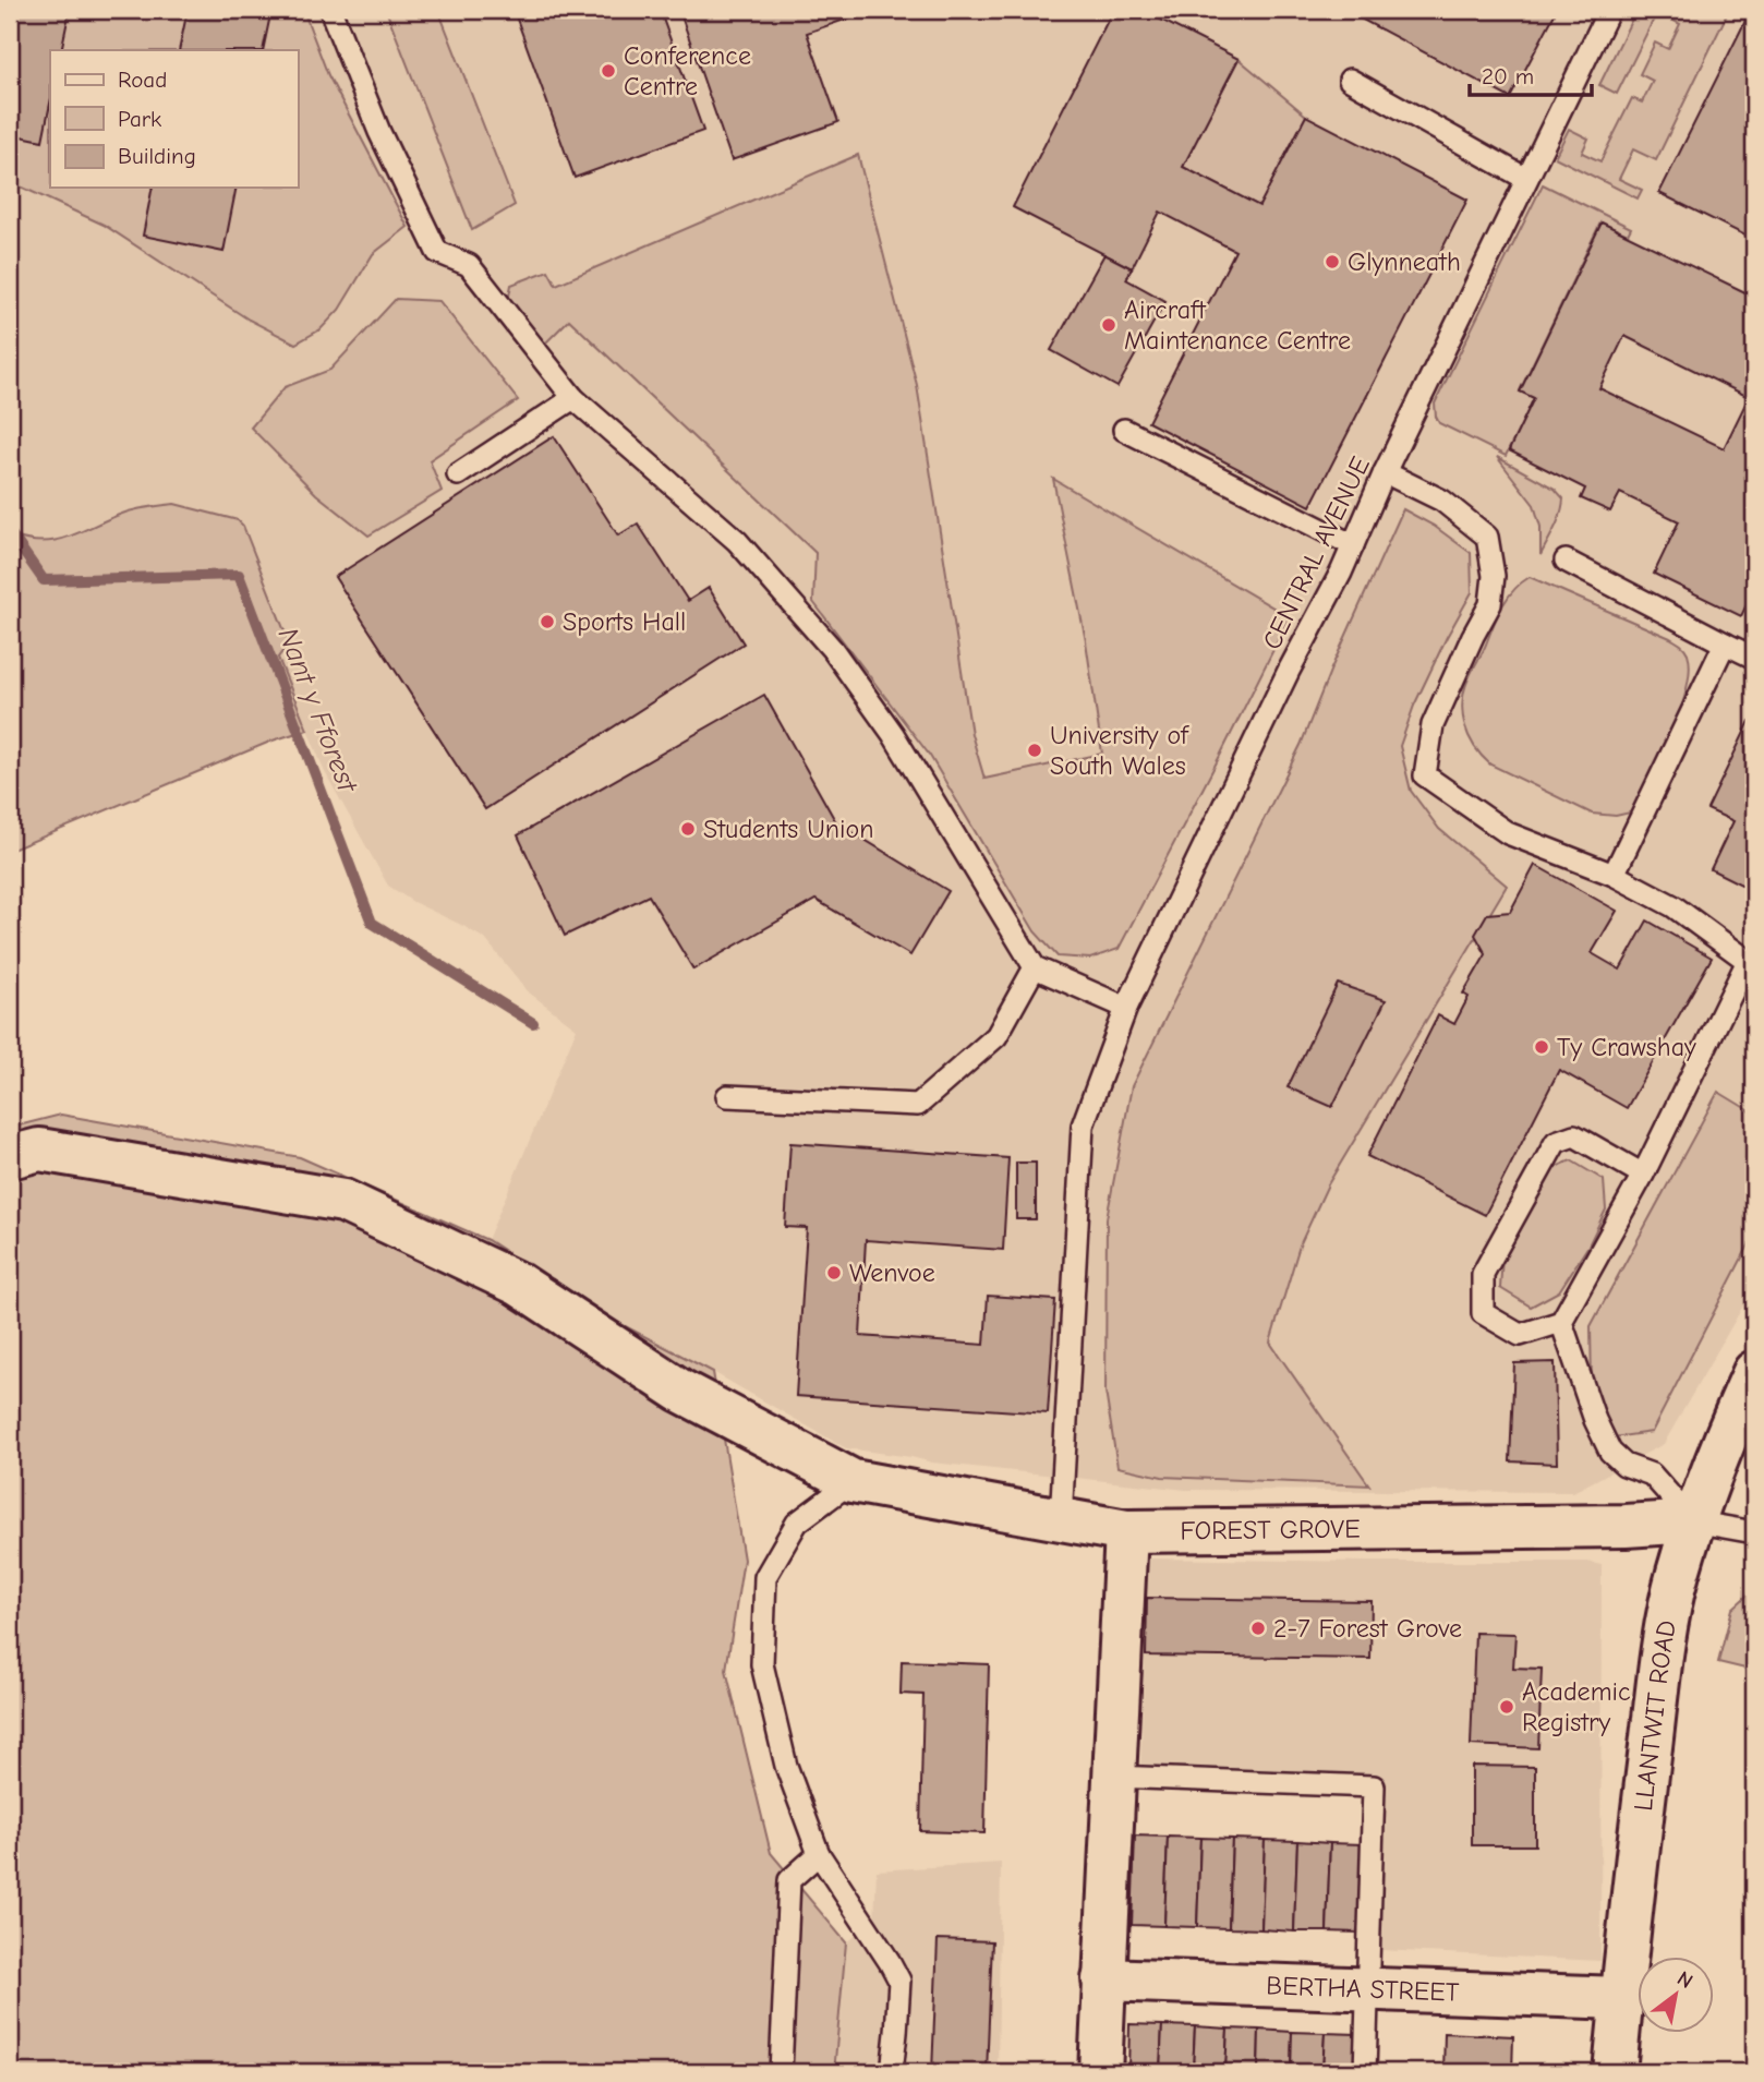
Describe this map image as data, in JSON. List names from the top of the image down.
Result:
{
  "streets": {
    "street": ["FOREST GROVE", "LLANTWIT ROAD", "BERTHA STREET"],
    "lane": ["CENTRAL AVENUE"]
  },
  "crossings": [
    ["CENTRAL AVENUE", "FOREST GROVE"],
    ["FOREST GROVE", "LLANTWIT ROAD"],
    ["LLANTWIT ROAD", "BERTHA STREET"]
  ],
  "water": ["Nant y Fforest"],
  "places": [
    "Conference Centre",
    "Glynneath",
    "Aircraft Maintenance Centre",
    "Sports Hall",
    "University of South Wales",
    "Students Union",
    "Ty Crawshay",
    "Wenvoe",
    "2-7 Forest Grove",
    "Academic Registry"
  ],
  "legend": ["Road", "Park", "Building"],
  "scale_bar": "20 m",
  "north": "top right"
}
